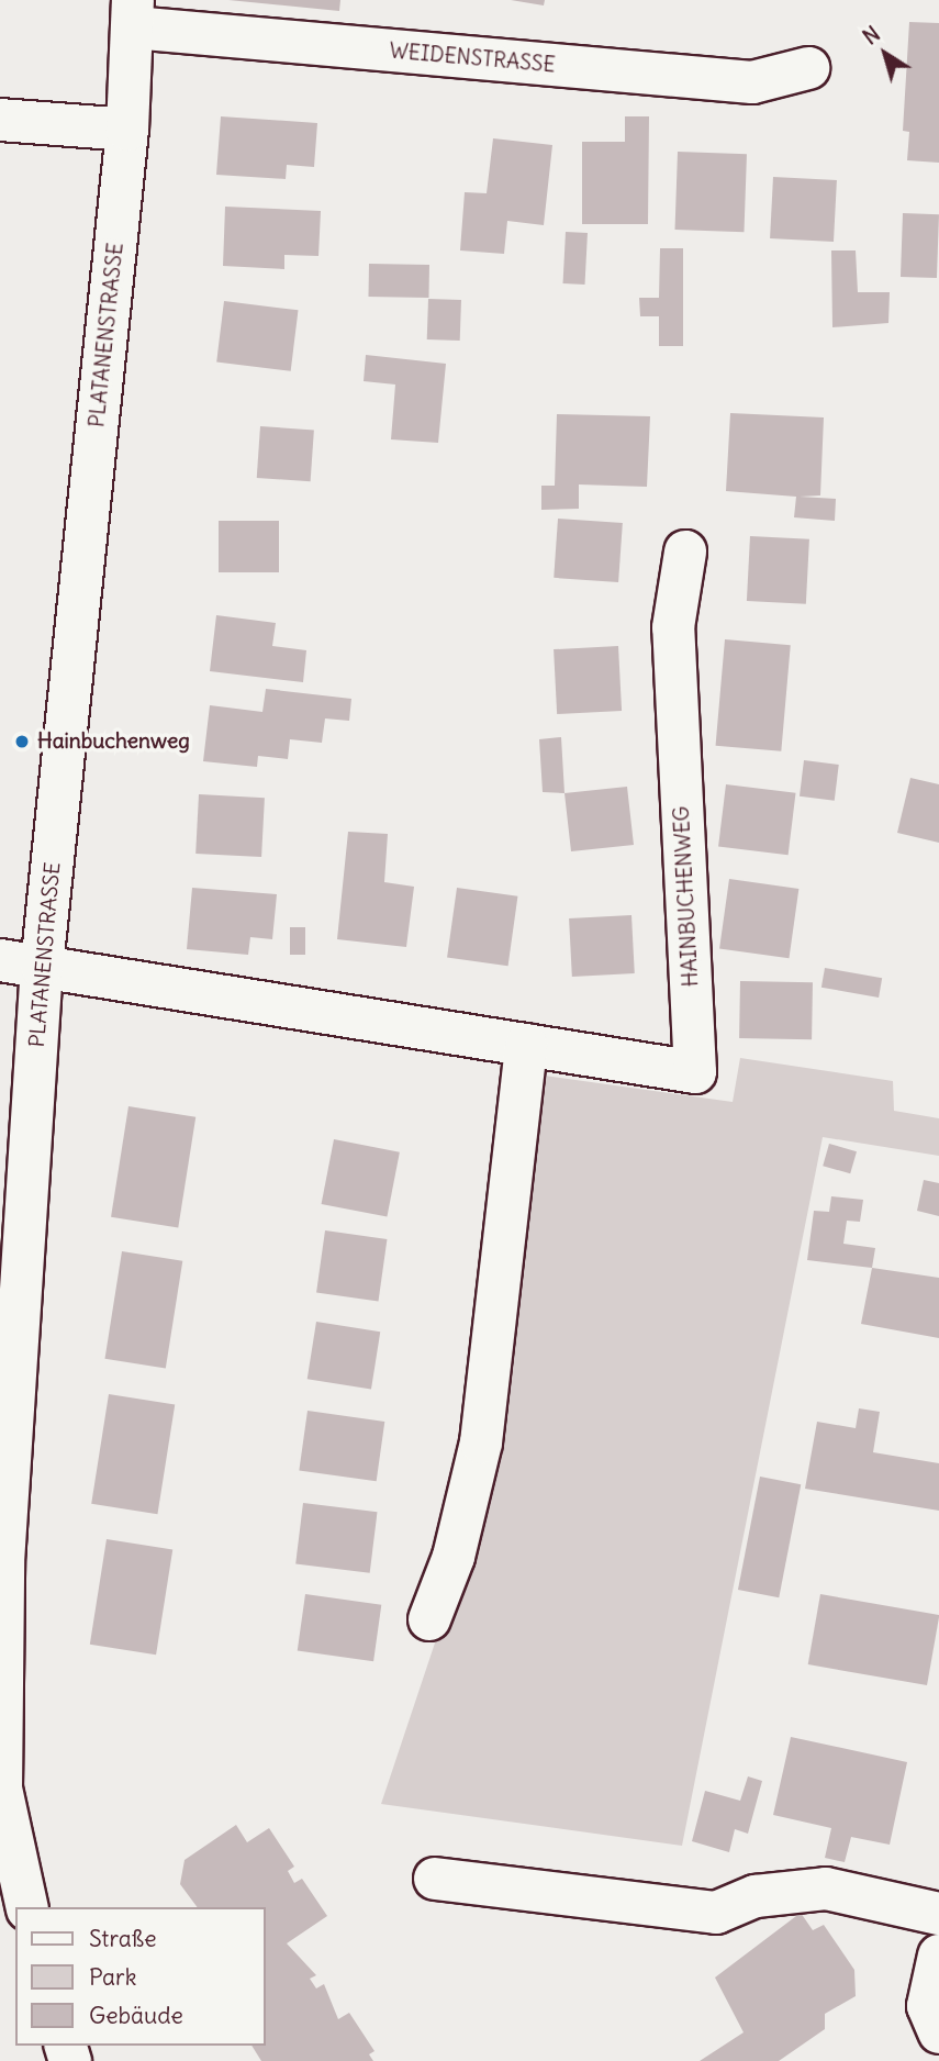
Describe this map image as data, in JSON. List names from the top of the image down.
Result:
{
  "streets": {
    "street": ["WEIDENSTRASSE", "PLATANENSTRASSE", "HAINBUCHENWEG"]
  },
  "crossings": [
    ["WEIDENSTRASSE", "PLATANENSTRASSE"],
    ["PLATANENSTRASSE", "HAINBUCHENWEG"]
  ],
  "places": ["Hainbuchenweg"],
  "legend": ["Straße", "Park", "Gebäude"],
  "north": "top left"
}
